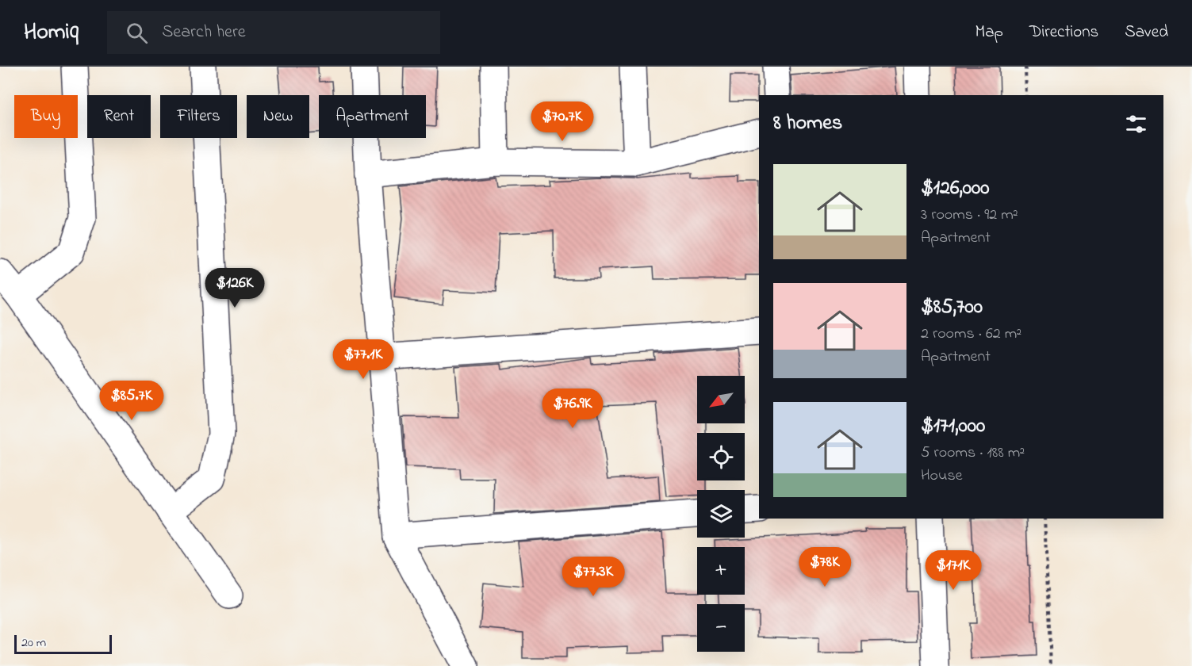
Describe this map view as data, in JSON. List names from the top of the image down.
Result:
{
  "scale_bar": "20 m",
  "north": "bottom left",
  "page": {
    "header": "Homiq",
    "search": "Search here",
    "nav": ["Map", "Directions", "Saved"],
    "chip": [
      "Buy",
      "Rent",
      "Filters",
      "New",
      "Apartment"
    ],
    "heading": "8 homes",
    "price": [
      "$70.7K",
      "$126K",
      "$77.1K",
      "$85.7K",
      "$76.9K",
      "$78K",
      "$171K",
      "$77.3K"
    ],
    "list": [
      {
        "name": "$126,000",
        "note": "3 rooms · 92 m² · Apartment"
      },
      {
        "name": "$85,700",
        "note": "2 rooms · 62 m² · Apartment"
      },
      {
        "name": "$171,000",
        "note": "5 rooms · 188 m² · House"
      }
    ],
    "map_buttons": ["+", "−"],
    "scale": "20 m"
  }
}
